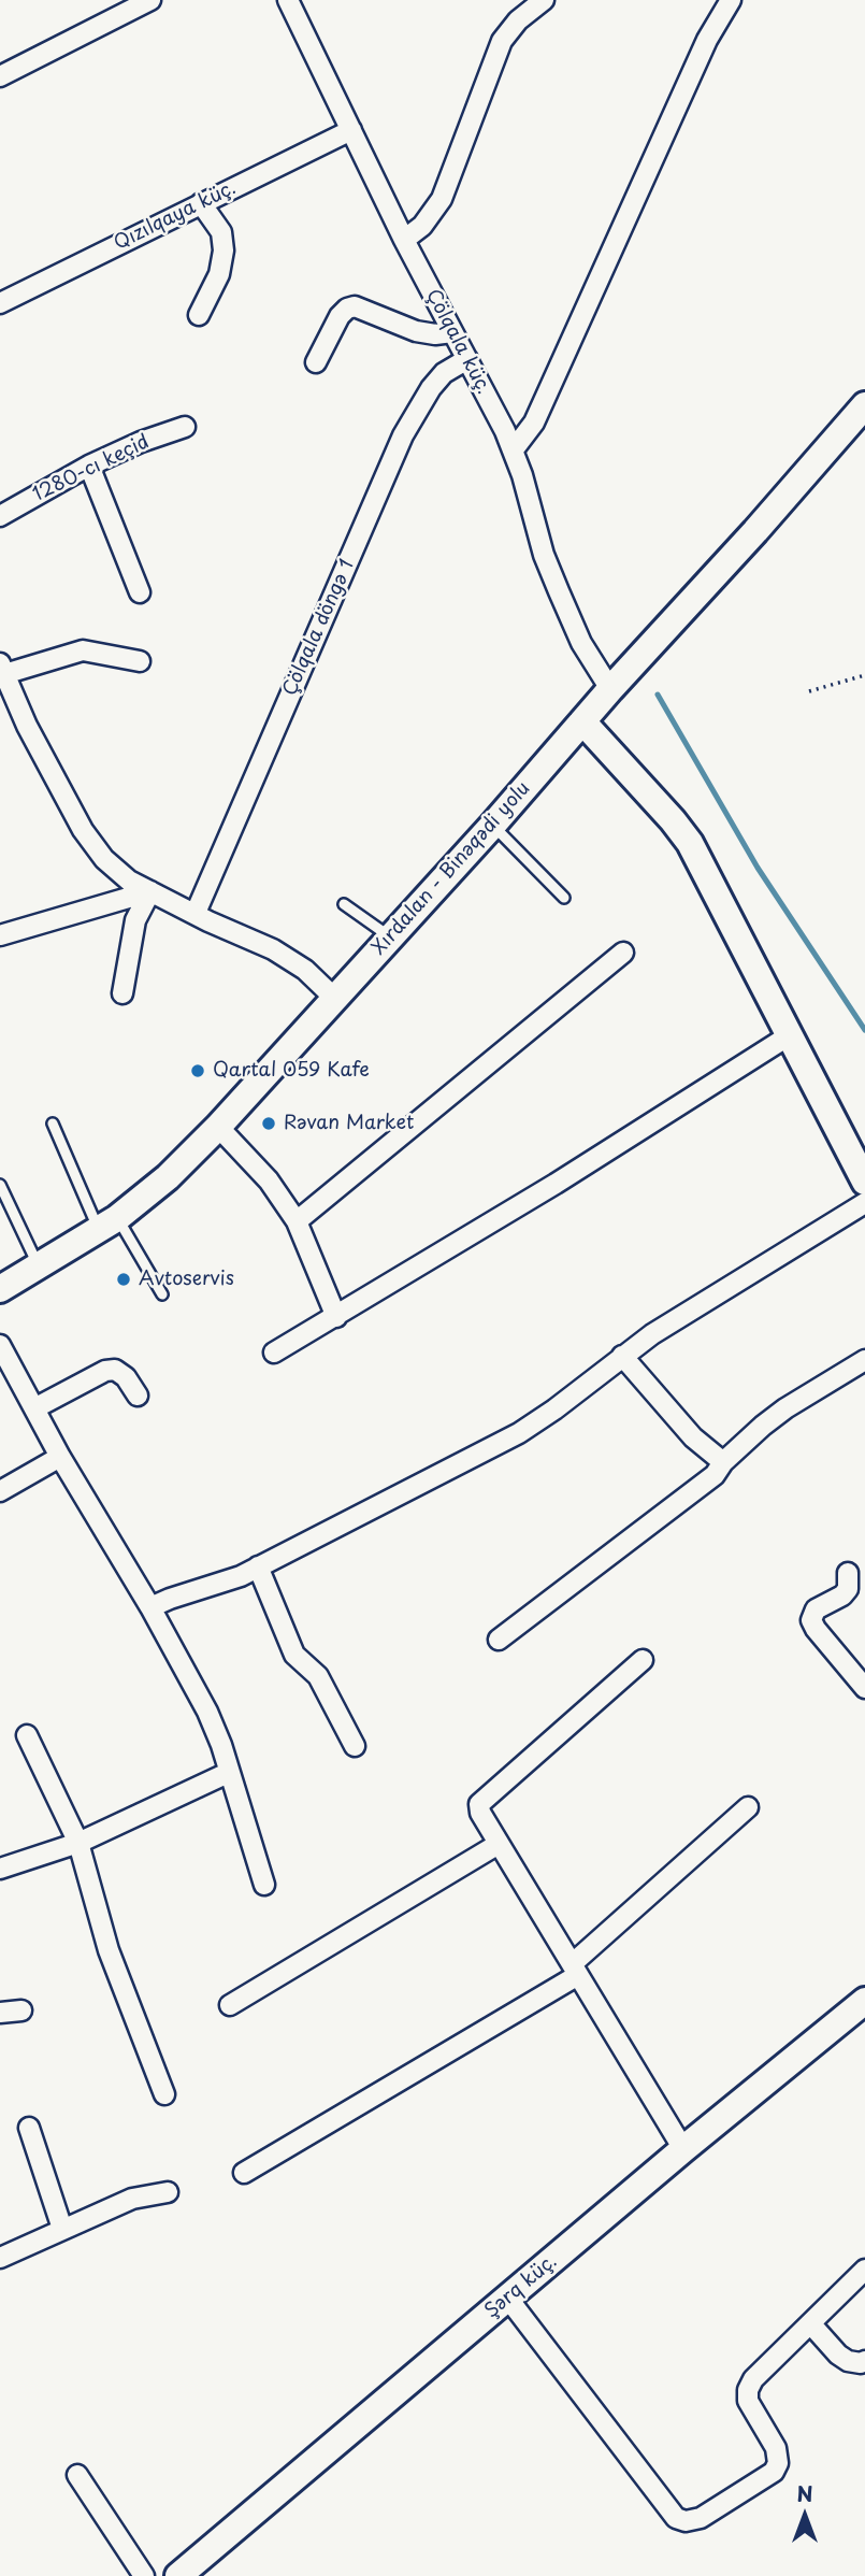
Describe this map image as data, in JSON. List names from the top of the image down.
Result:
{
  "streets": {
    "street": [
      "Qızılqaya küç.",
      "Çölqala küç.",
      "1280-cı keçid",
      "Çölqala döngə 1",
      "Xırdalan - Binəqədi yolu",
      "Şərq küç."
    ]
  },
  "crossings": [
    ["Qızılqaya küç.", "Çölqala küç."],
    ["Çölqala küç.", "Çölqala döngə 1"],
    ["Çölqala küç.", "Xırdalan - Binəqədi yolu"]
  ],
  "places": ["Qartal 059 Kafe", "Rəvan Market", "Avtoservis"],
  "north": "top"
}
